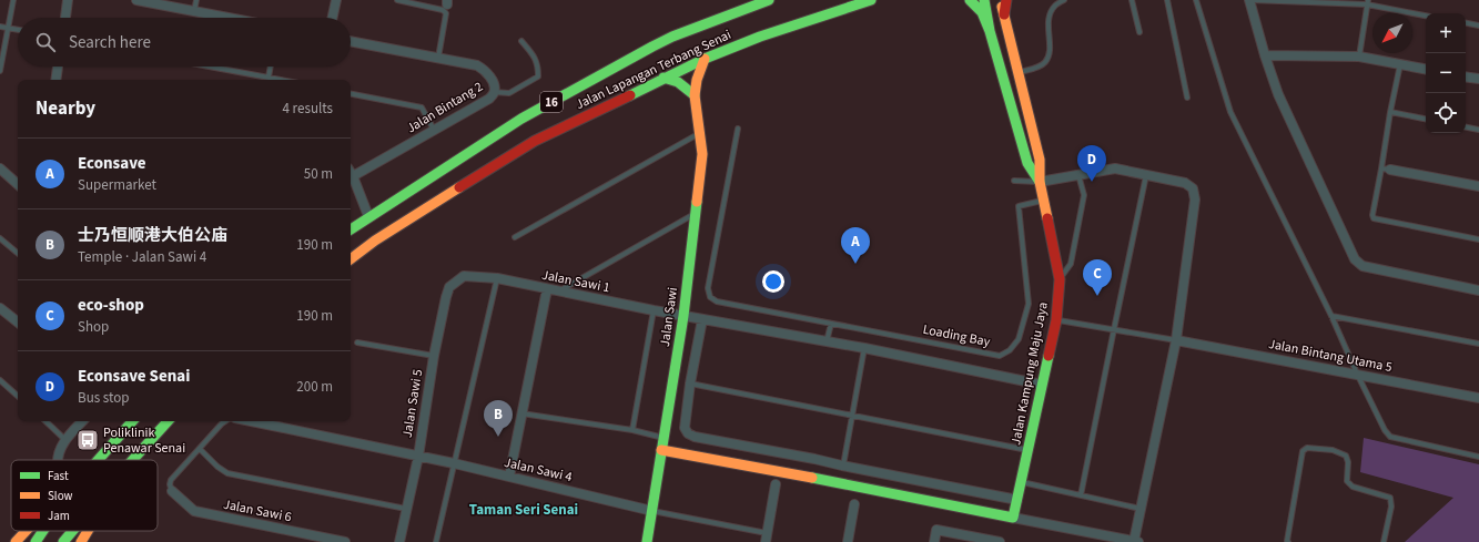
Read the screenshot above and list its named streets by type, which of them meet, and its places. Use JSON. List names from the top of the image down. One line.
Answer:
{"streets":{"main road":["Jalan Lapangan Terbang Senai","16","Jalan Sawi","Jalan Kampung Maju Jaya"],"street":["Jalan Bintang 2","Jalan Sawi 1","Jalan Bintang Utama 5","Jalan Sawi 5","Jalan Sawi 4","Jalan Sawi 6"],"lane":["Loading Bay"]},"crossings":[["Jalan Lapangan Terbang Senai","Jalan Sawi"],["Jalan Sawi 1","Jalan Sawi"],["Jalan Sawi 1","Jalan Kampung Maju Jaya"],["Jalan Sawi 1","Jalan Sawi 5"],["Jalan Sawi","Jalan Sawi 4"],["Loading Bay","Jalan Kampung Maju Jaya"],["Jalan Sawi 5","Jalan Sawi 4"]],"districts":["Taman Seri Senai"],"places":{"bus stop":["Poliklinik Penawar Senai"]},"legend":["Fast","Slow","Jam"],"north":"bottom left","page":{"map_buttons":["+","−"],"search":"Search here","heading":["Nearby","4 results"],"list":[{"mark":"A","name":"Econsave","note":"Supermarket","value":"50 m"},{"mark":"B","name":"士乃恒顺港大伯公庙","note":"Temple · Jalan Sawi 4","value":"190 m"},{"mark":"C","name":"eco-shop","note":"Shop","value":"190 m"},{"mark":"D","name":"Econsave Senai","note":"Bus stop","value":"200 m"}],"pins":["D","A","C","B"]}}
